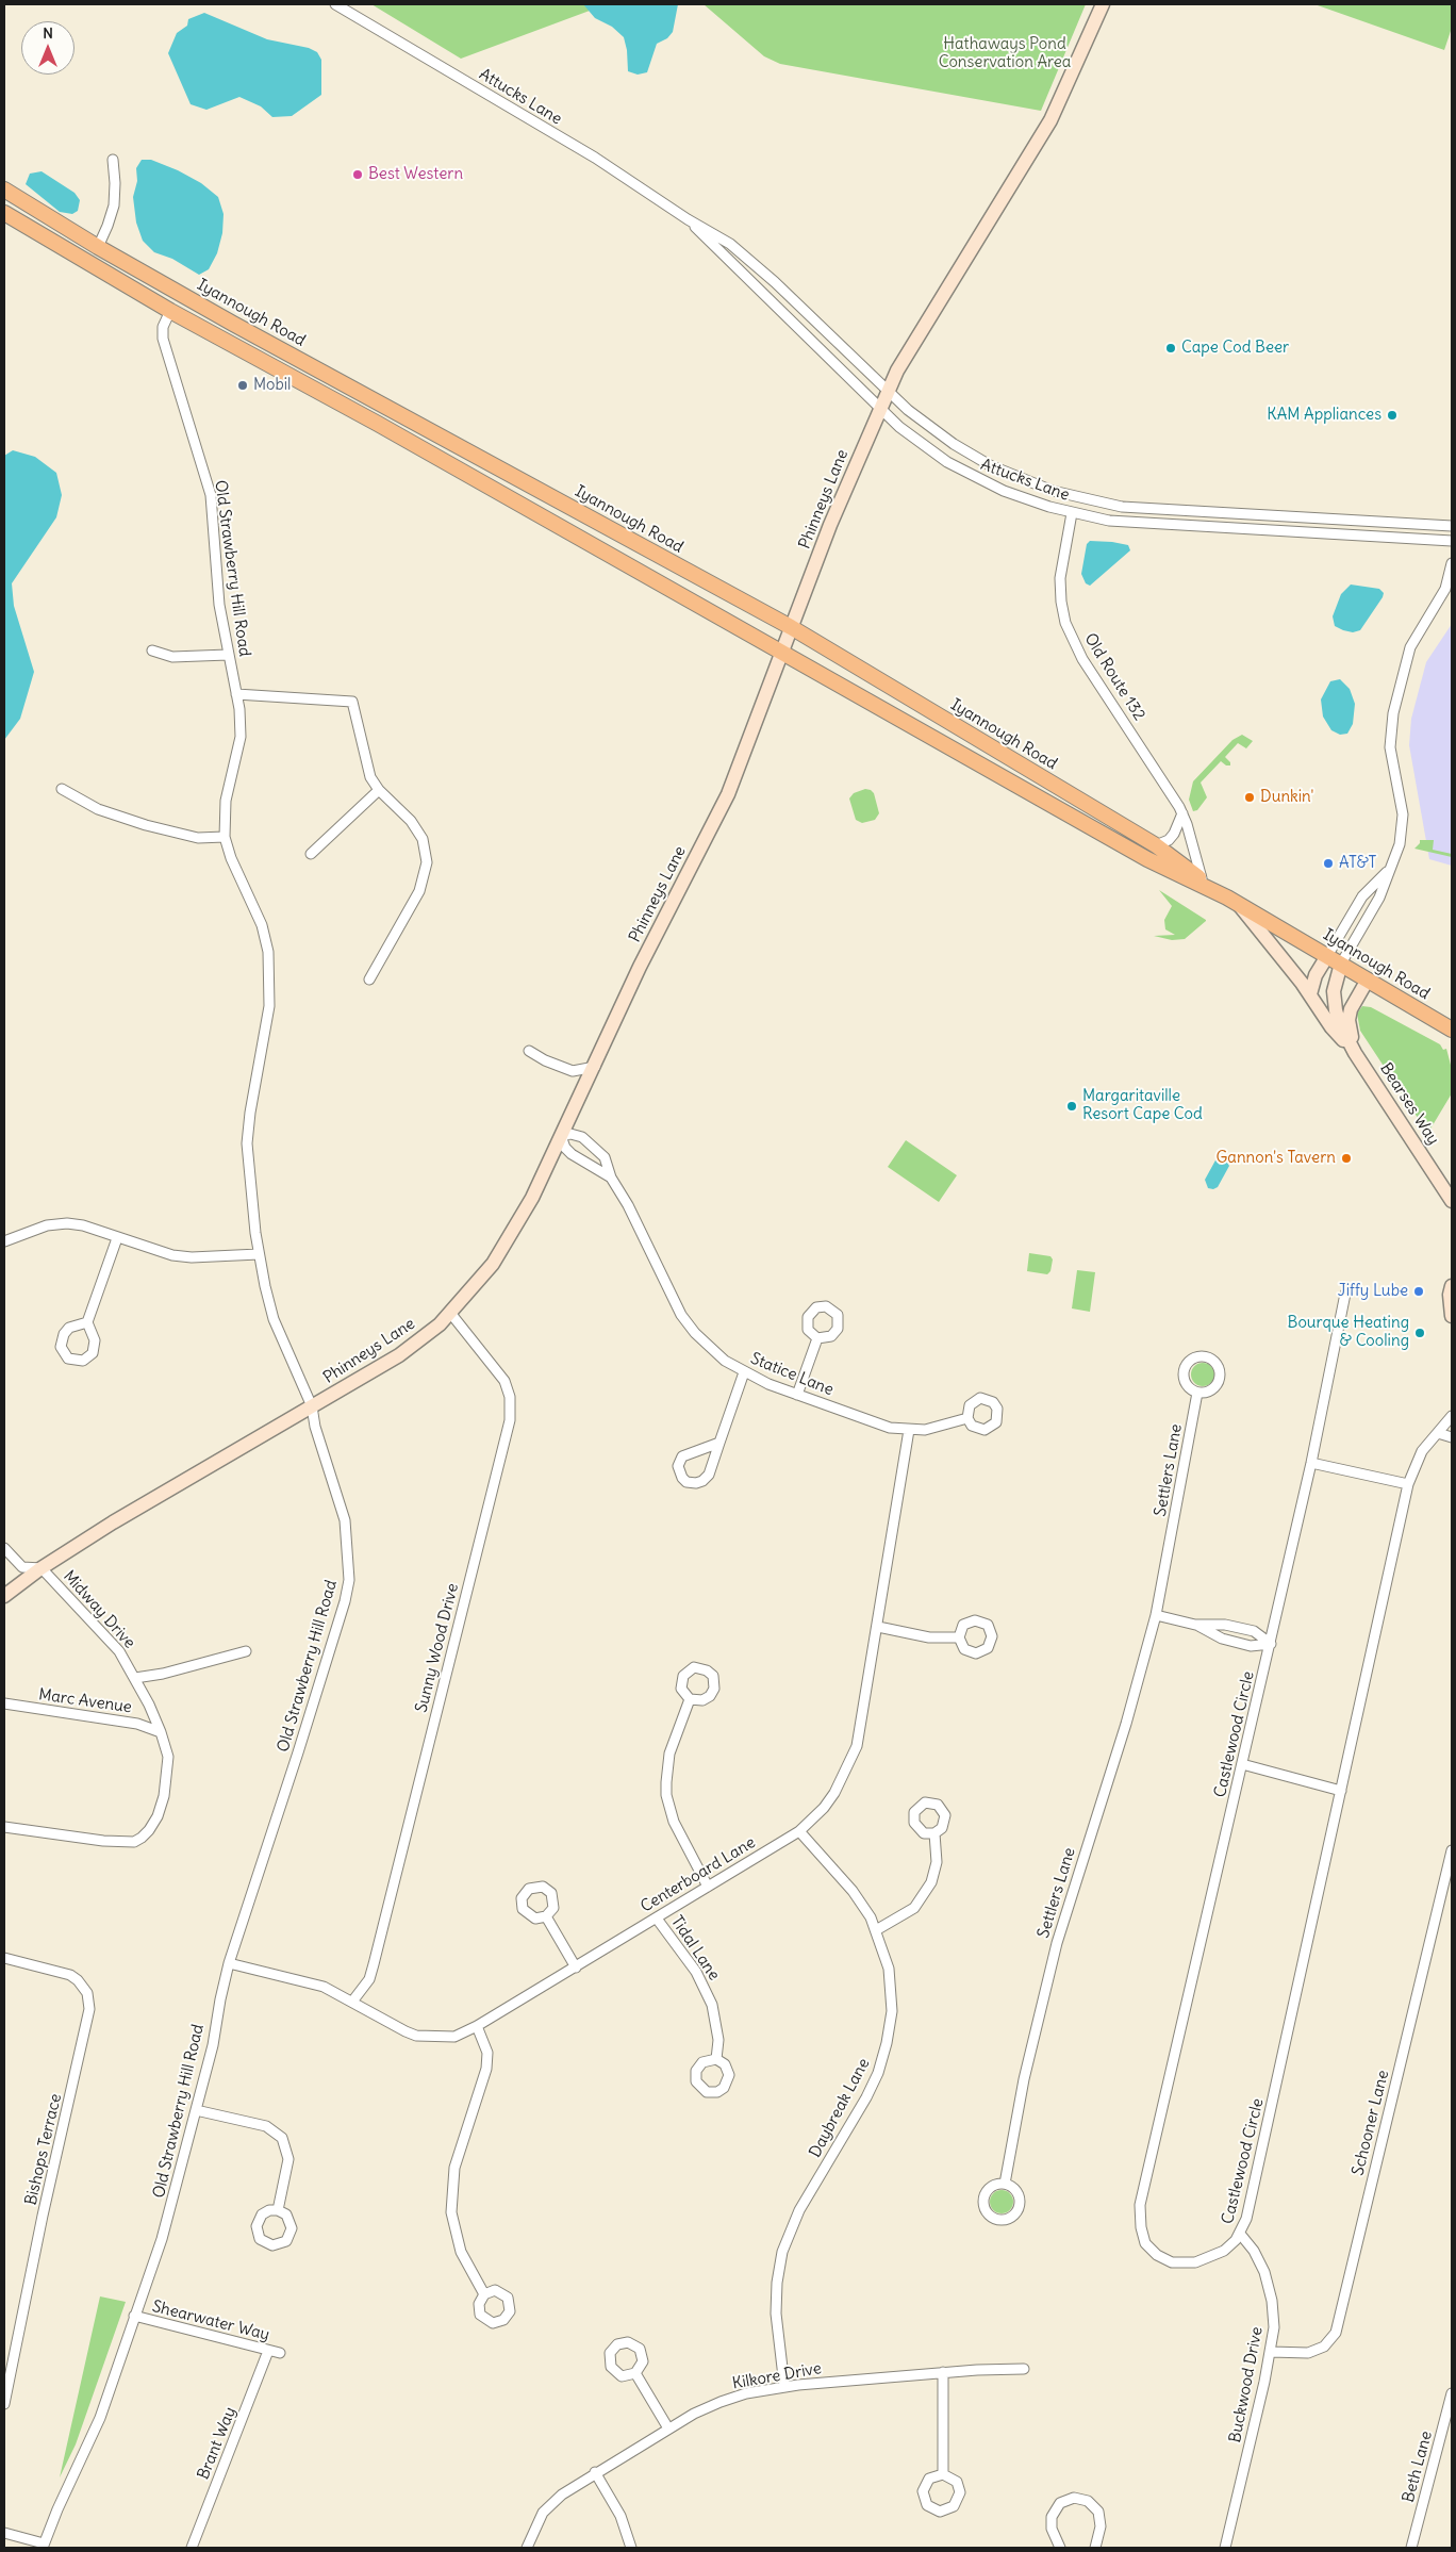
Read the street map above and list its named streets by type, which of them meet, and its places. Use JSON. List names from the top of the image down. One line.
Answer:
{"streets":{"main road":["Iyannough Road","Phinneys Lane","Bearses Way"],"street":["Attucks Lane","Old Strawberry Hill Road","Old Route 132","Statice Lane","Settlers Lane","Midway Drive","Sunny Wood Drive","Marc Avenue","Castlewood Circle","Centerboard Lane","Tidal Lane","Daybreak Lane","Schooner Lane","Bishops Terrace","Shearwater Way","Kilkore Drive","Buckwood Drive","Brant Way","Beth Lane"]},"crossings":[["Attucks Lane","Phinneys Lane"],["Attucks Lane","Old Route 132"],["Iyannough Road","Phinneys Lane"],["Iyannough Road","Old Strawberry Hill Road"],["Iyannough Road","Old Route 132"],["Iyannough Road","Bearses Way"],["Phinneys Lane","Old Strawberry Hill Road"],["Phinneys Lane","Statice Lane"],["Phinneys Lane","Midway Drive"],["Phinneys Lane","Sunny Wood Drive"],["Old Strawberry Hill Road","Centerboard Lane"],["Old Strawberry Hill Road","Shearwater Way"],["Statice Lane","Centerboard Lane"],["Midway Drive","Marc Avenue"],["Sunny Wood Drive","Centerboard Lane"],["Castlewood Circle","Buckwood Drive"],["Centerboard Lane","Tidal Lane"],["Centerboard Lane","Daybreak Lane"],["Daybreak Lane","Kilkore Drive"],["Schooner Lane","Buckwood Drive"],["Shearwater Way","Brant Way"]],"parks":["Hathaways Pond Conservation Area"],"places":["Best Western","Cape Cod Beer","Mobil","KAM Appliances","Dunkin'","AT&T","Margaritaville Resort Cape Cod","Gannon's Tavern","Jiffy Lube","Bourque Heating & Cooling"],"north":"top"}
